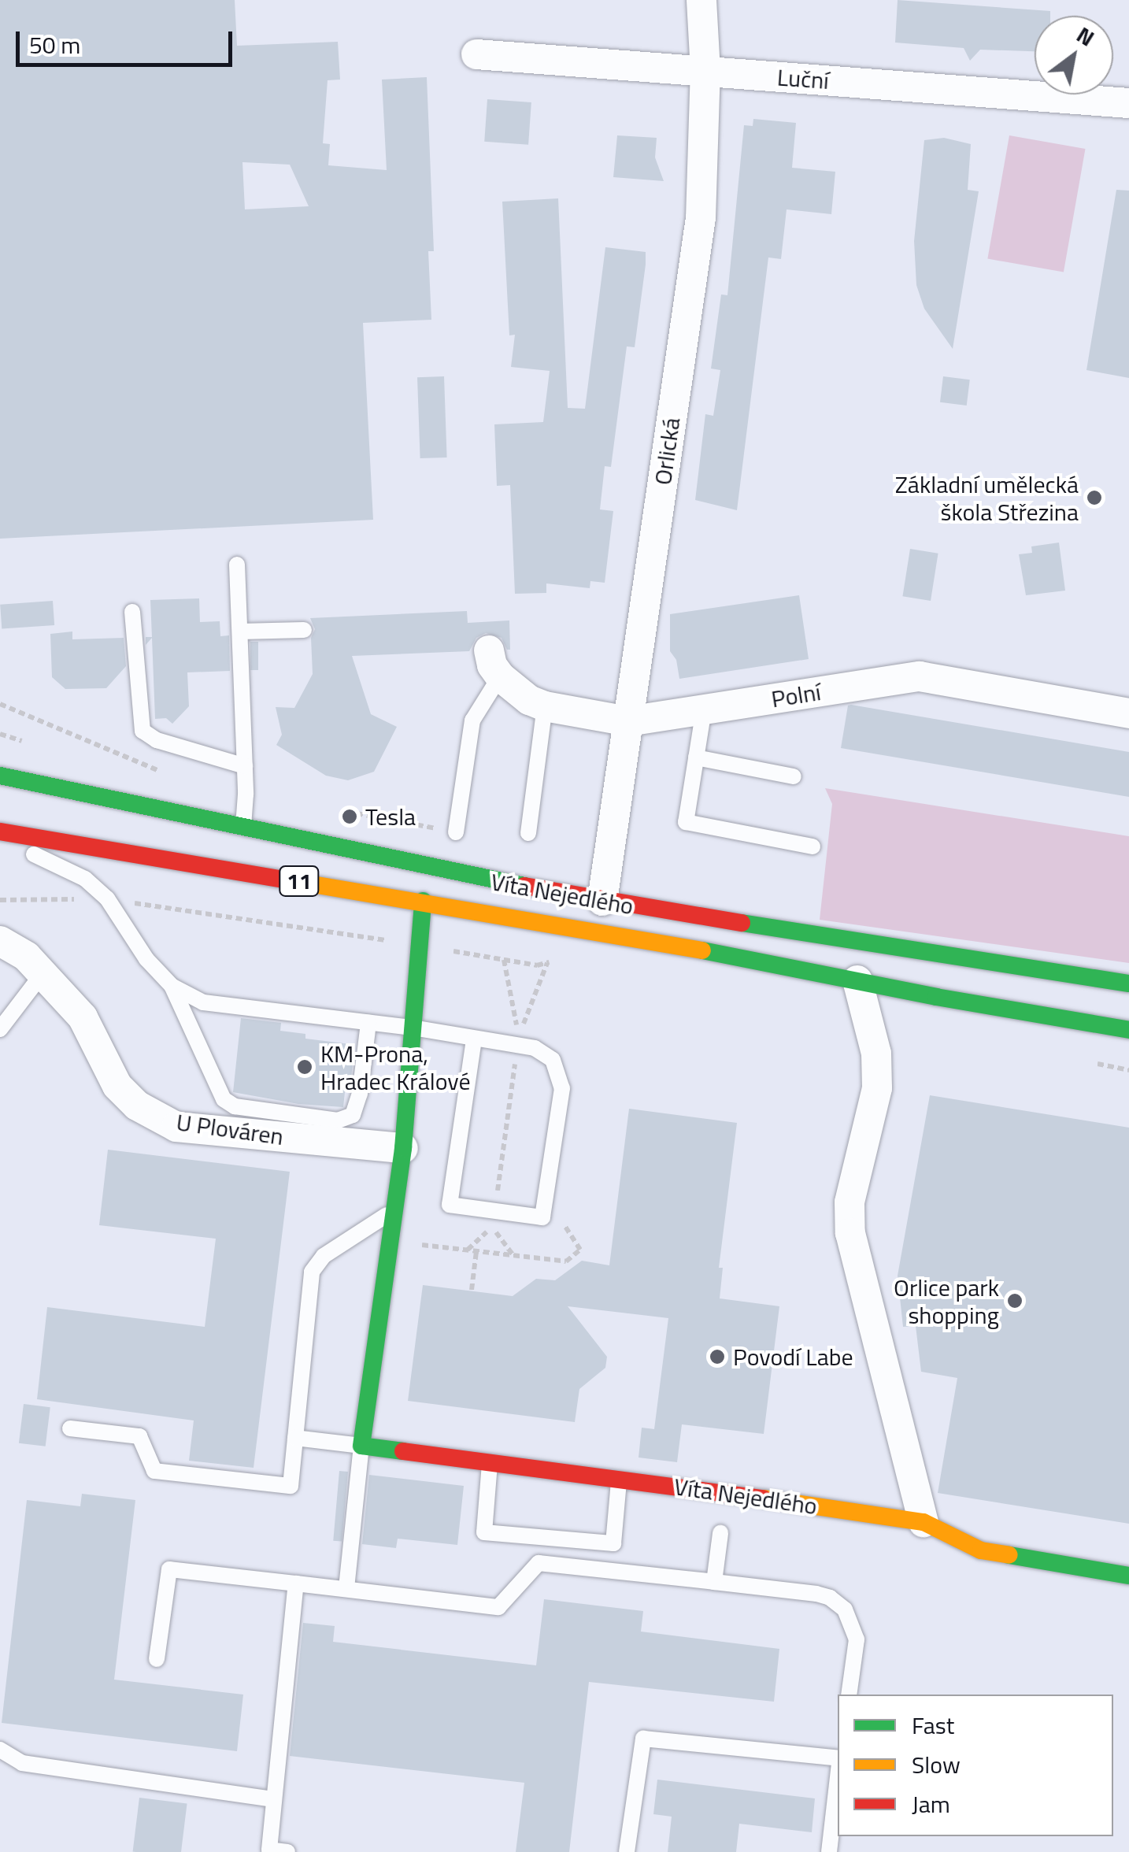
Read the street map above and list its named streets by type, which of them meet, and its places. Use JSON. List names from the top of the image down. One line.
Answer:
{"streets":{"main road":["11","Víta Nejedlého"],"street":["Luční","Orlická","Polní","U Plováren"]},"crossings":[["Luční","Orlická"],["Orlická","Polní"],["Orlická","Víta Nejedlého"]],"places":["Základní umělecká škola Střezina","Tesla","KM-Prona, Hradec Králové","Orlice park shopping","Povodí Labe"],"legend":["Fast","Slow","Jam"],"scale_bar":"50 m","north":"top right"}
